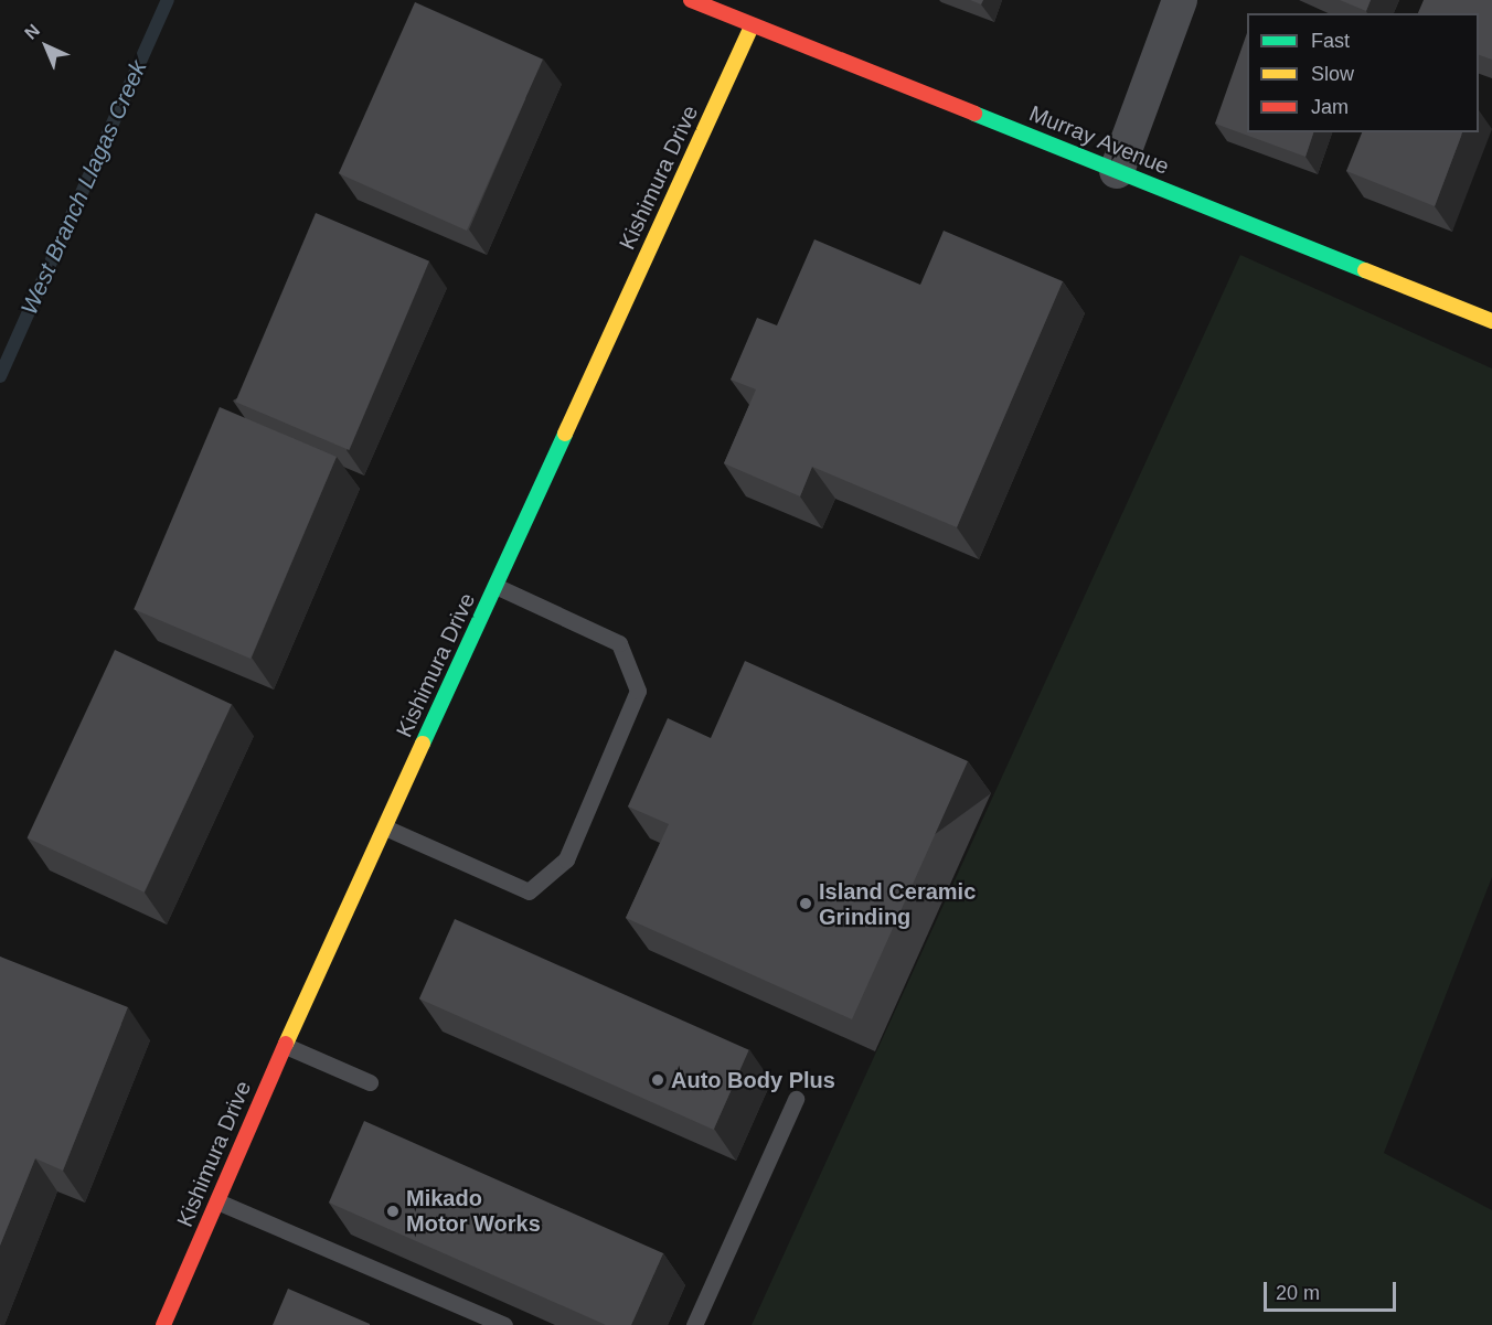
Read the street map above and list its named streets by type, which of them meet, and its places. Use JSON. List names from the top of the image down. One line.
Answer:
{"streets":{"street":["Murray Avenue","Kishimura Drive"]},"crossings":[["Murray Avenue","Kishimura Drive"]],"water":["West Branch Llagas Creek"],"places":["Island Ceramic Grinding","Auto Body Plus","Mikado Motor Works"],"legend":["Fast","Slow","Jam"],"scale_bar":"20 m","north":"top left"}
